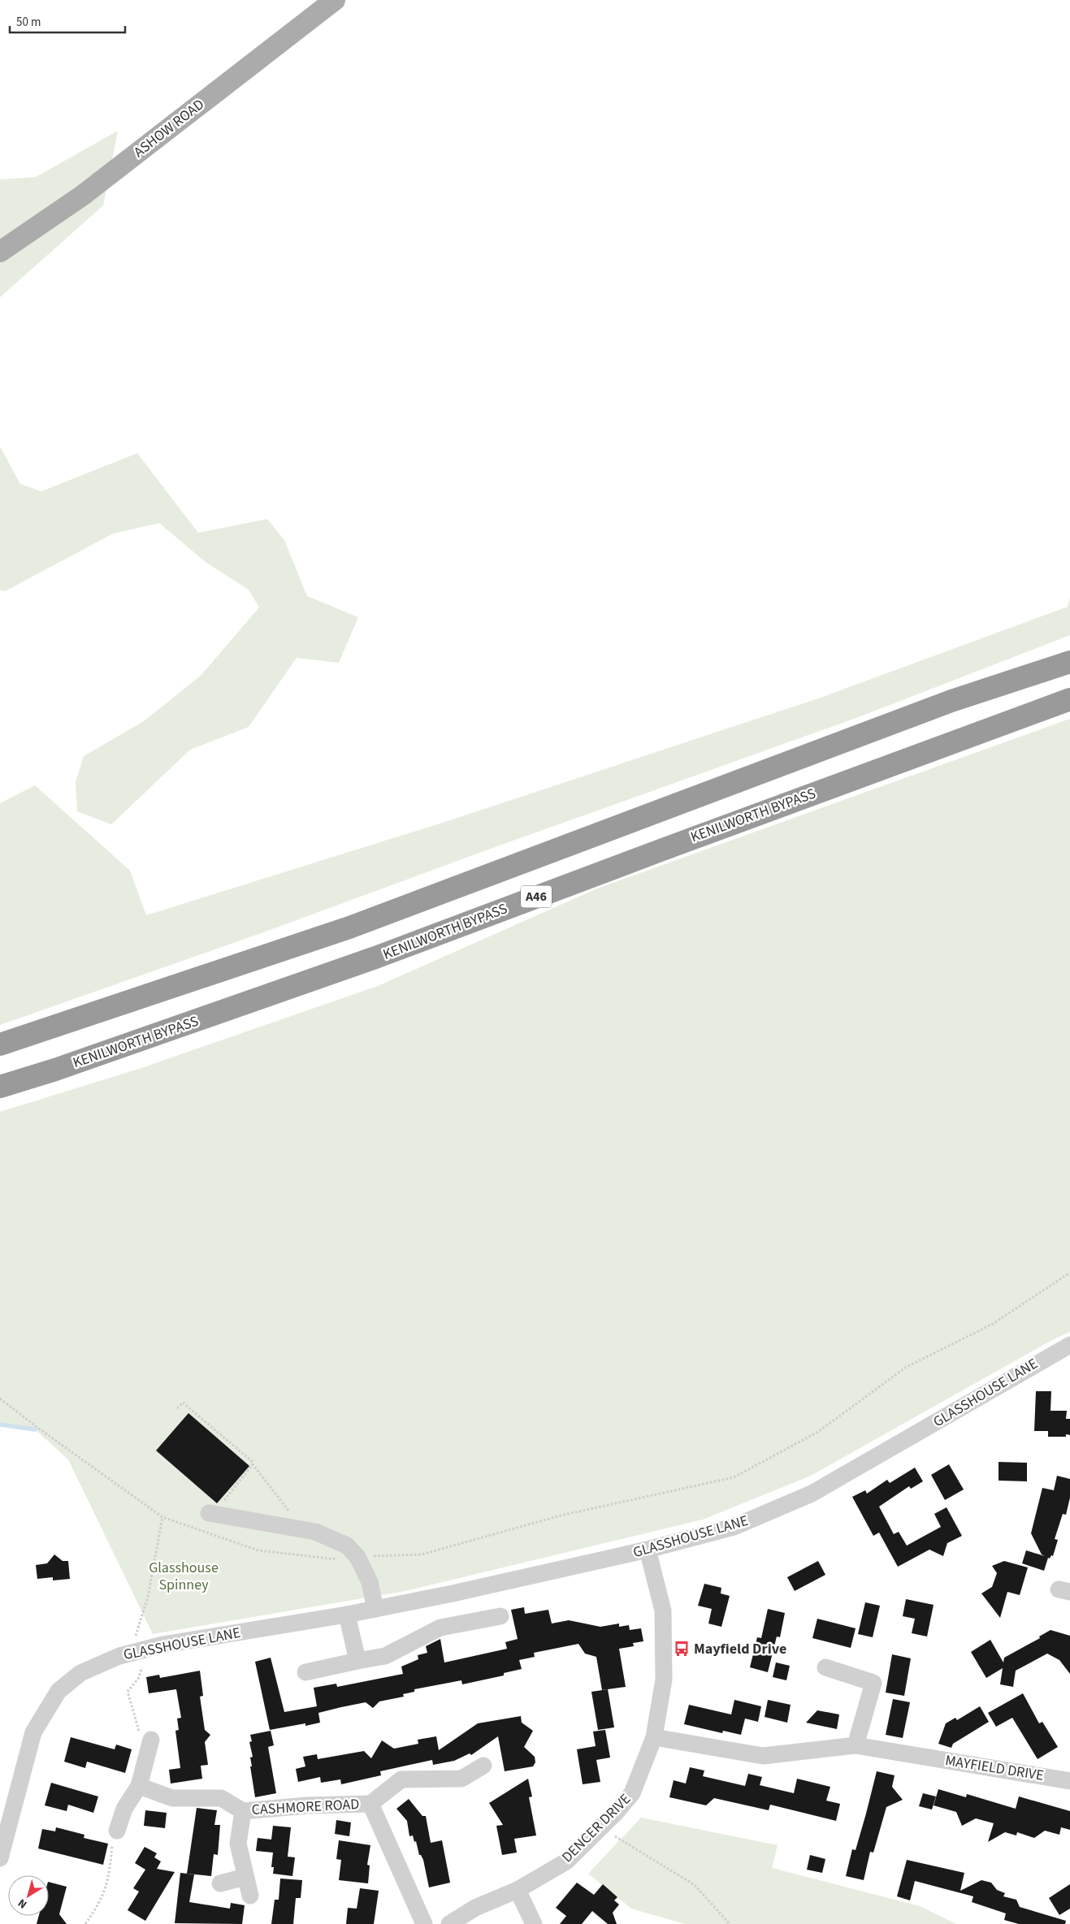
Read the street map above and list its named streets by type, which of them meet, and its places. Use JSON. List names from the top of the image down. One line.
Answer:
{"streets":{"highway":["KENILWORTH BYPASS","A46"],"main road":["ASHOW ROAD"],"street":["GLASSHOUSE LANE","MAYFIELD DRIVE","CASHMORE ROAD","DENCER DRIVE"]},"crossings":[["GLASSHOUSE LANE","DENCER DRIVE"],["MAYFIELD DRIVE","DENCER DRIVE"]],"parks":["Glasshouse Spinney"],"places":{"bus stop":["Mayfield Drive"]},"scale_bar":"50 m","north":"bottom left"}
